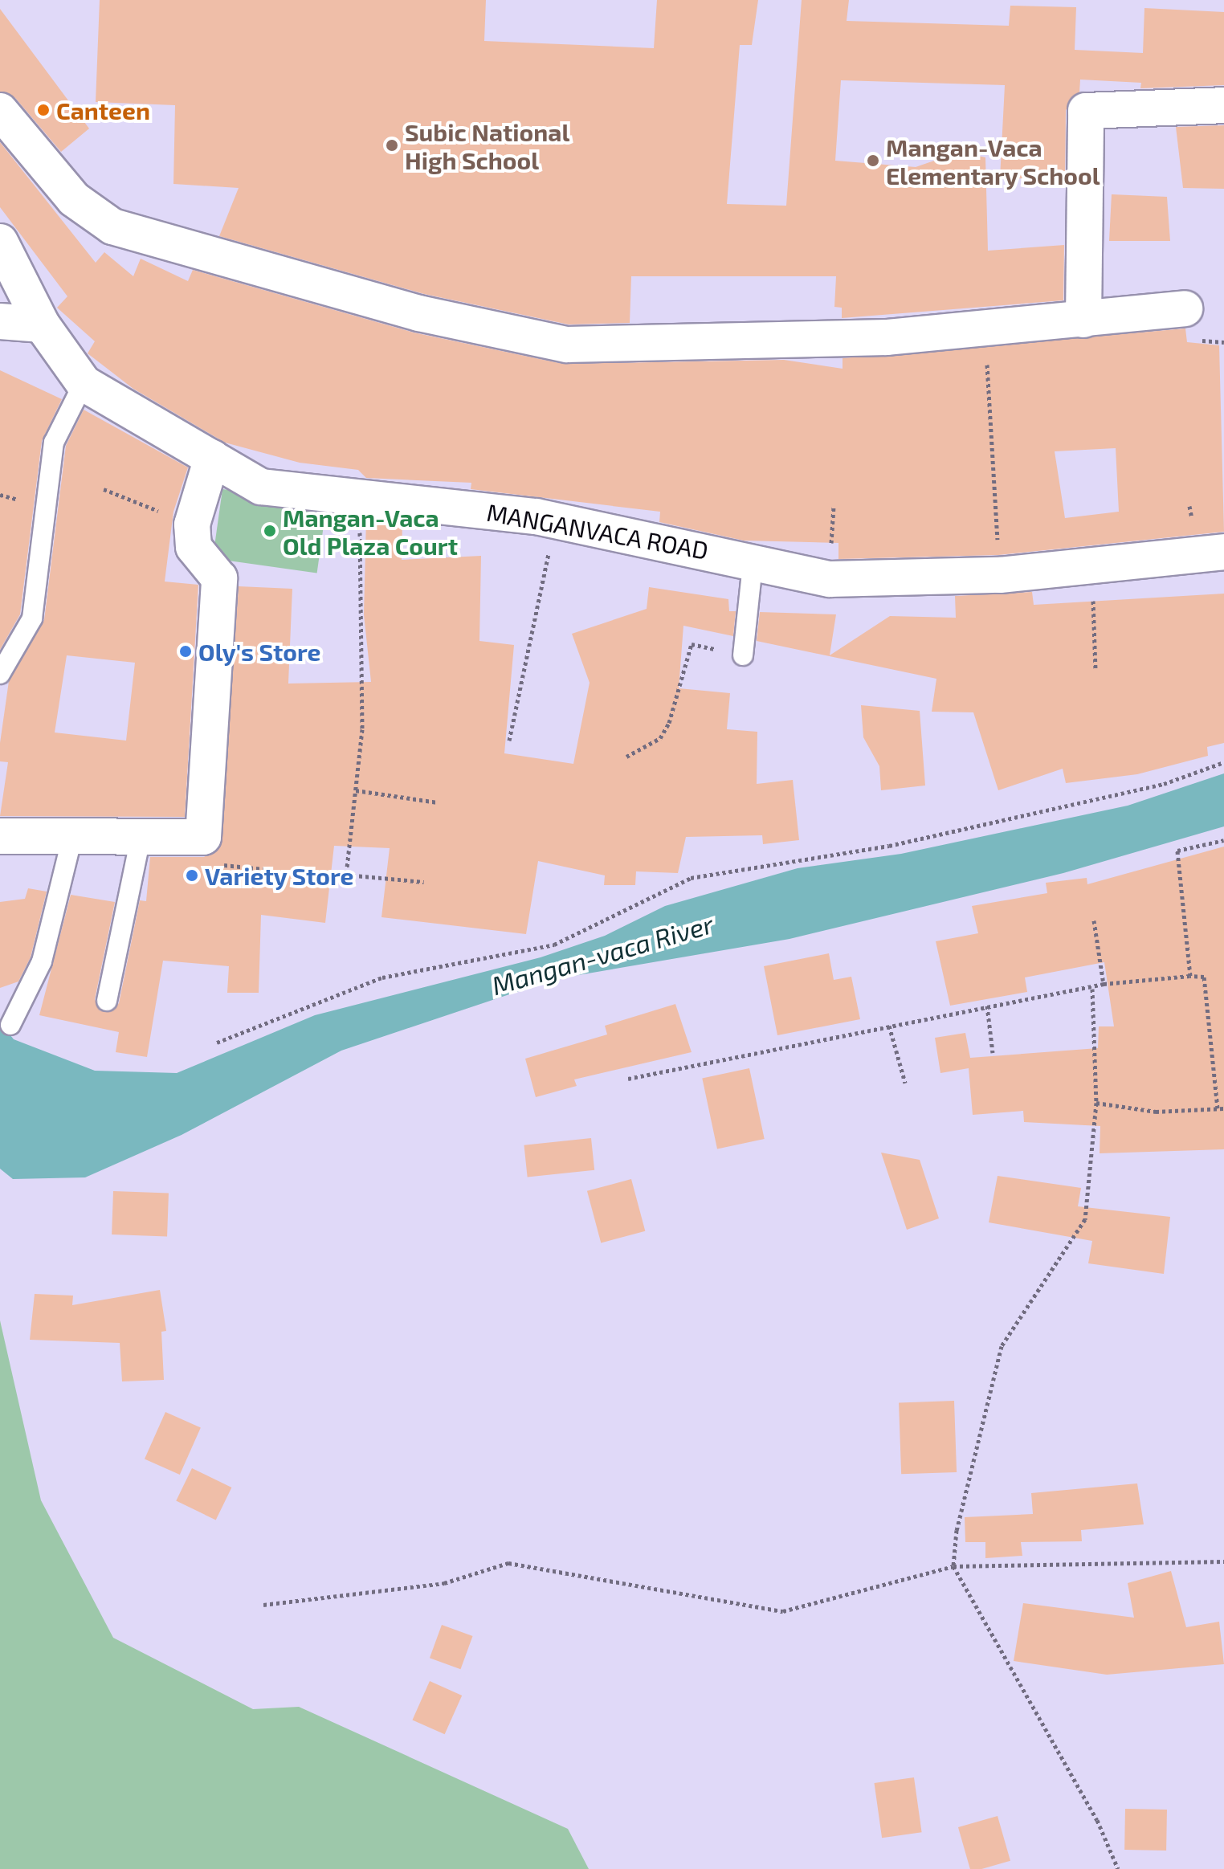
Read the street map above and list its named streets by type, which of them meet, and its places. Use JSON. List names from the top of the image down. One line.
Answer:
{"streets":{"street":["MANGANVACA ROAD"]},"water":["Mangan-vaca River"],"places":["Canteen","Subic National High School","Mangan-Vaca Elementary School","Mangan-Vaca Old Plaza Court","Oly's Store","Variety Store"]}
